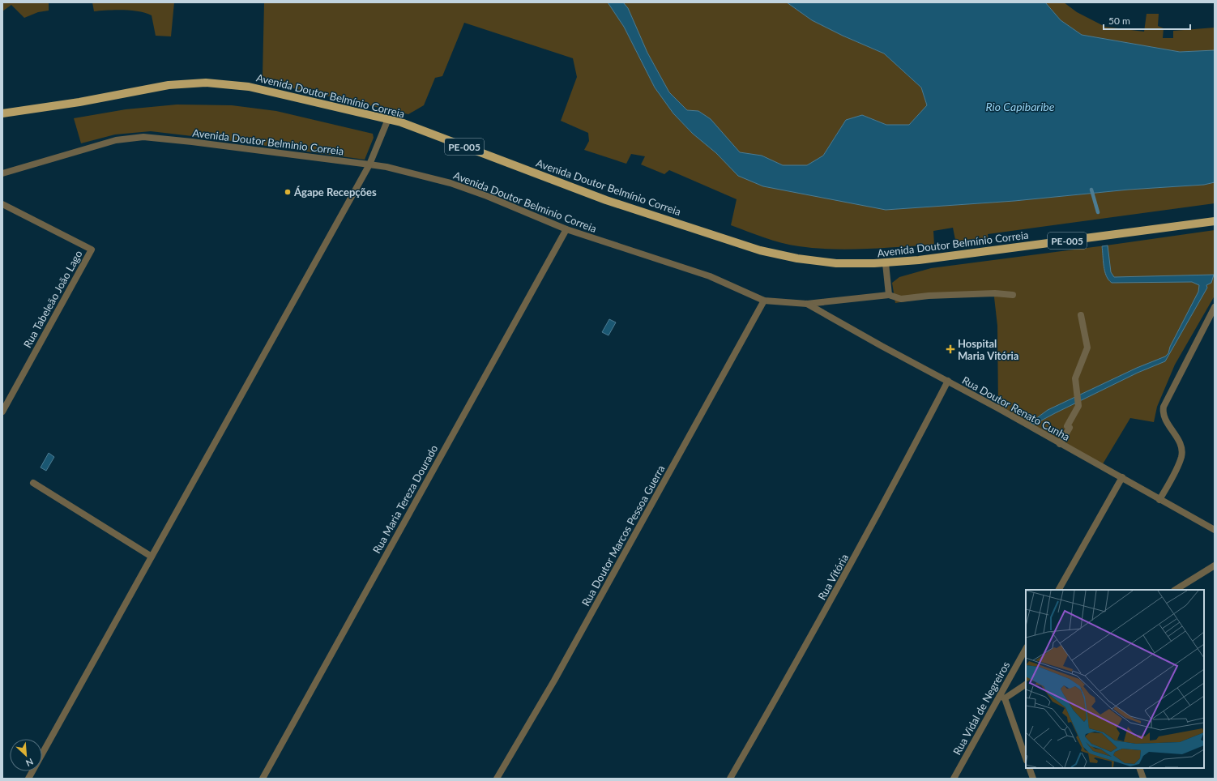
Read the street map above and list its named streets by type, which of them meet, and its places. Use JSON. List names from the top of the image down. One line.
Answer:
{"streets":{"main road":["Avenida Doutor Belmínio Correia","PE-005"],"street":["Avenida Doutor Belminio Correia","Rua Tabeleão João Lago","Rua Doutor Renato Cunha","Rua Maria Tereza Dourado","Rua Doutor Marcos Pessoa Guerra","Rua Vitória","Rua Vidal de Negreiros"]},"crossings":[["Avenida Doutor Belminio Correia","Rua Doutor Renato Cunha"],["Avenida Doutor Belminio Correia","Rua Maria Tereza Dourado"],["Avenida Doutor Belminio Correia","Rua Doutor Marcos Pessoa Guerra"],["Rua Doutor Renato Cunha","Rua Vitória"]],"water":["Rio Capibaribe"],"places":{"other":["Ágape Recepções"],"health":["Hospital Maria Vitória"]},"scale_bar":"50 m","north":"bottom right"}
